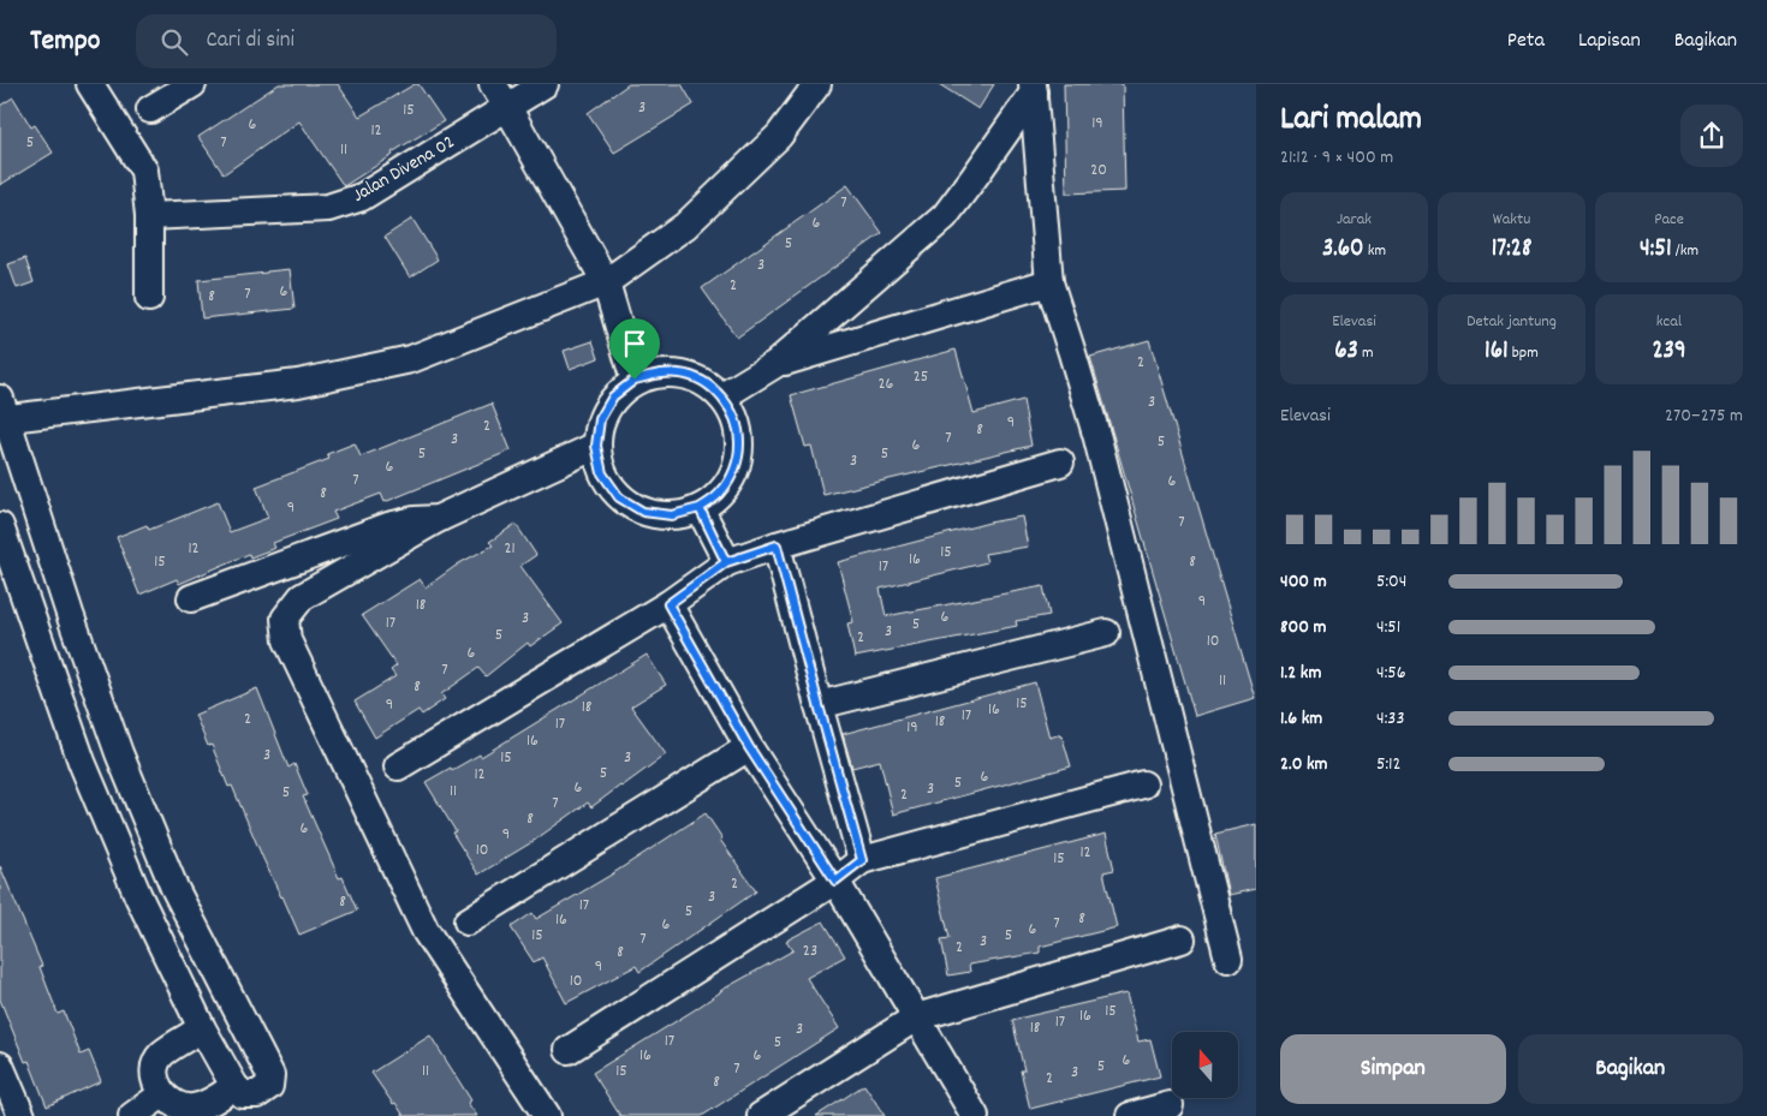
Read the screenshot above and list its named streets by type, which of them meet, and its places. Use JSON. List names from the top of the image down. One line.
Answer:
{"streets":{"street":["Jalan Divena 02"]},"house_numbers":["3","15","19","6","12","5","7","11","20","7","6","5","3","2","6","7","8","2","25","26","3","9","2","8","7","3","5","6","5","5","3","6","7","6","8","9","7","12","21","15","16","15","8","17","9","18","6","3","17","5","3","5","2","10","6","7","11","8","15","9","18","16","17","2","18","17","19","16","3","15","3","5","12","6","5","6","3","11","5","2","7","8","6","9","10","12","15","2","3","8","17","5","8","16","7","6","6","15","5","7","3","2","23","8","9","10","15","16","17","18","3","17","5","16","6","6","5","7","11","15","3","2","8"],"north":"top","page":{"header":"Tempo","search":"Cari di sini","nav":["Peta","Lapisan","Bagikan"],"heading":["Lari malam","21:12 · 9 × 400 m"],"stats":[["Jarak","3.60 km"],["Waktu","17:28"],["Pace","4:51 /km"],["Elevasi","63 m"],["Detak jantung","161 bpm"],["kcal","239"]],"chart":["Elevasi","270–275 m"],"list":[{"name":"400 m","note":"5:04"},{"name":"800 m","note":"4:51"},{"name":"1.2 km","note":"4:56"},{"name":"1.6 km","note":"4:33"},{"name":"2.0 km","note":"5:12"}],"buttons":["Simpan","Bagikan"]}}
